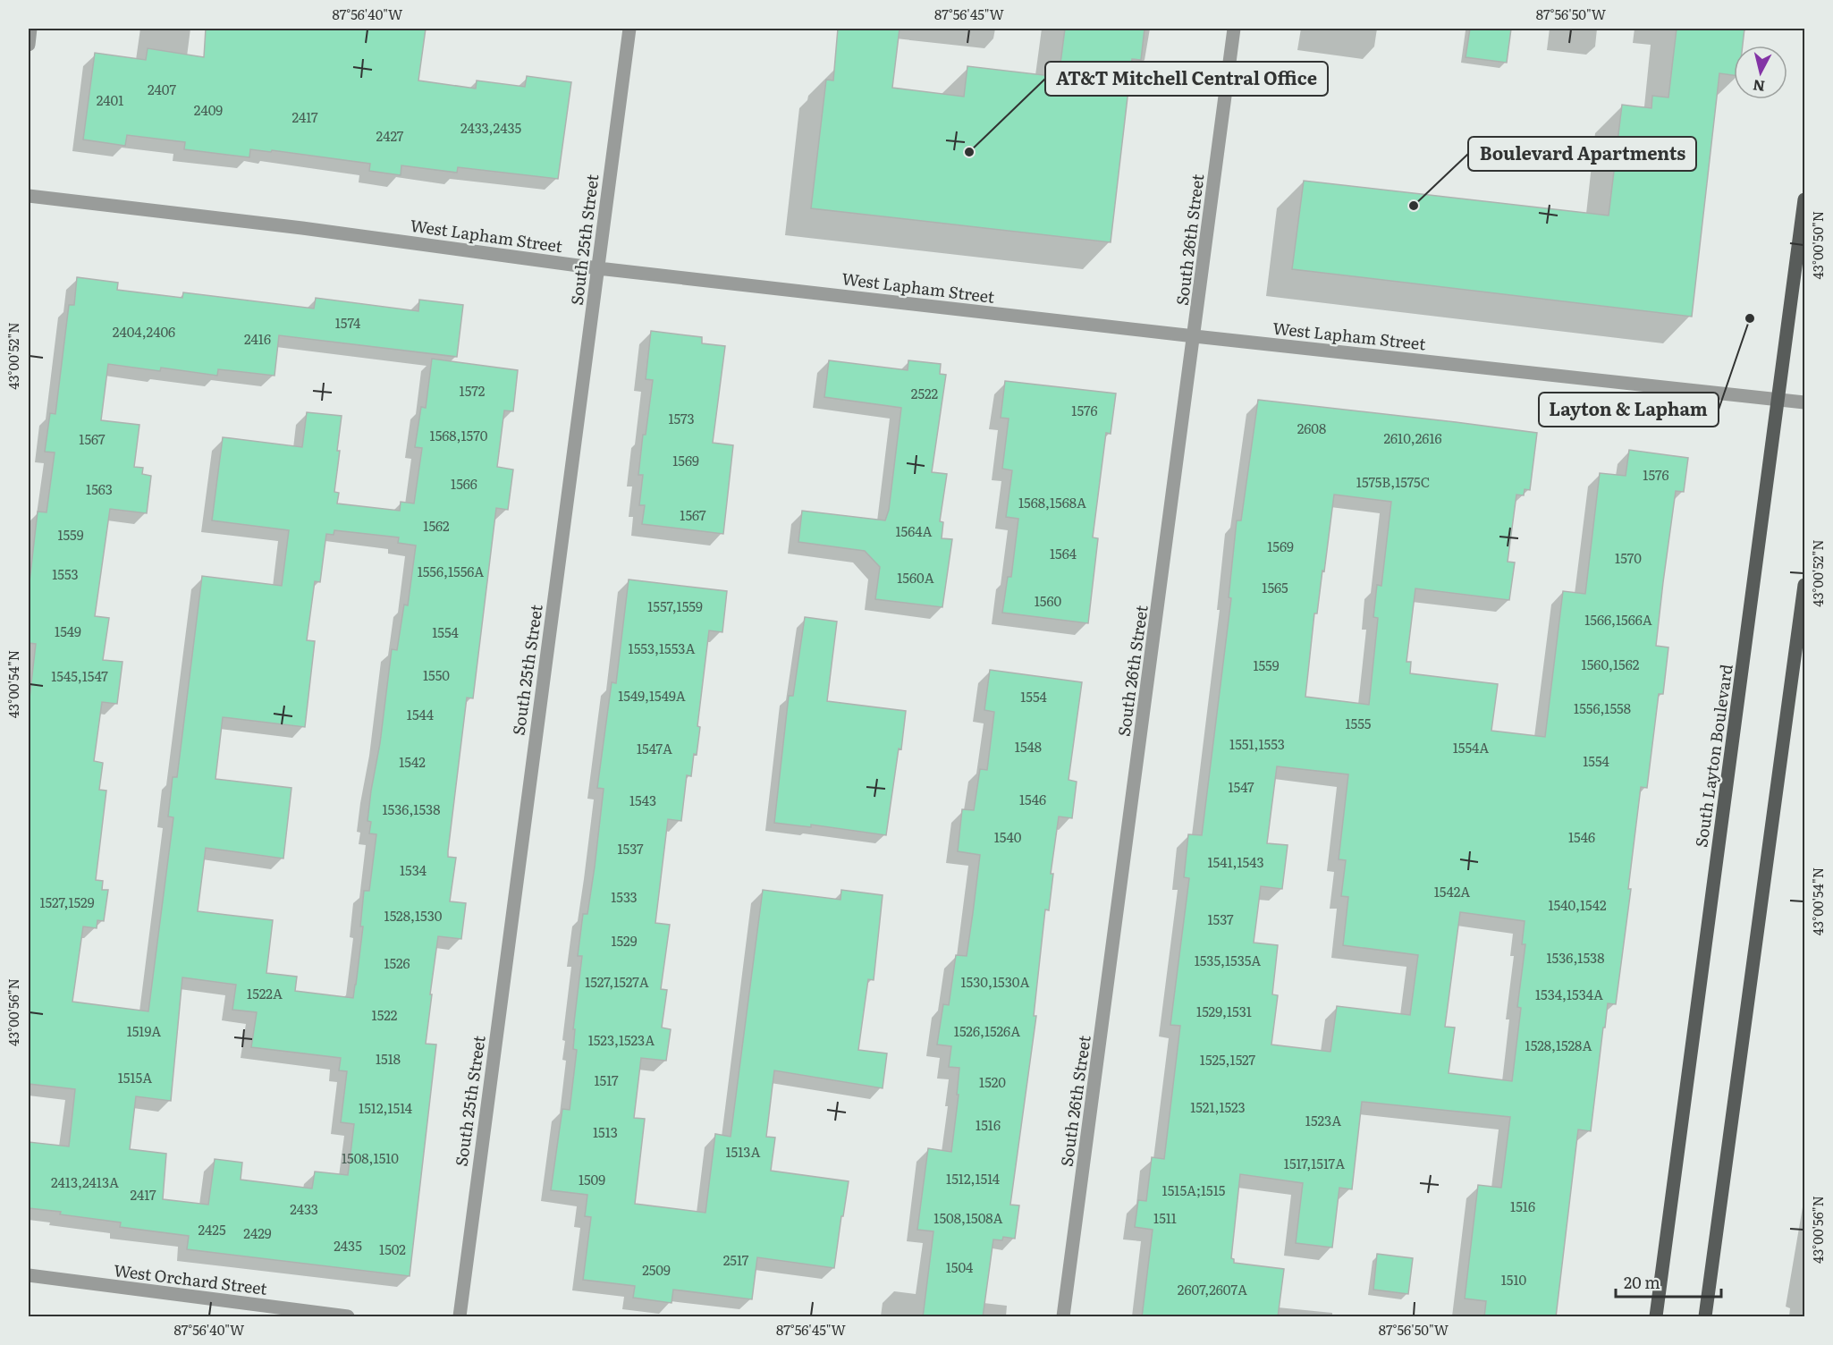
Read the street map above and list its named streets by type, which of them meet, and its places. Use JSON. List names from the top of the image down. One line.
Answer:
{"streets":{"main road":["South Layton Boulevard"],"street":["West Lapham Street","South 25th Street","South 26th Street","West Orchard Street"]},"crossings":[["West Lapham Street","South 25th Street"],["West Lapham Street","South 26th Street"],["West Lapham Street","South Layton Boulevard"]],"places":["AT&T Mitchell Central Office","Boulevard Apartments","Layton & Lapham"],"house_numbers":["2407","2401","2409","2417","2433,2435","2427","1574","2404,2406","2416","1572","2522","1576","1573","2608","1568,1570","2610,2616","1567","1569","1576","1575B,1575C","1566","1563","1568,1568A","1567","1562","1564A","1559","1569","1564","1570","1556,1556A","1553","1560A","1565","1560","1557,1559","1566,1566A","1549","1554","1553,1553A","1560,1562","1559","1550","1545,1547","1549,1549A","1554","1556,1558","1544","1555","1551,1553","1548","1554A","1547A","1554","1542","1547","1546","1543","1536,1538","1540","1546","1537","1541,1543","1534","1542A","1533","1527,1529","1540,1542","1528,1530","1537","1529","1536,1538","1535,1535A","1526","1527,1527A","1530,1530A","1522A","1534,1534A","1529,1531","1522","1519A","1526,1526A","1523,1523A","1528,1528A","1518","1525,1527","1515A","1517","1520","1521,1523","1512,1514","1523A","1516","1513","1513A","1508,1510","1517,1517A","1512,1514","1509","2413,2413A","1515A;1515","2417","1516","2433","1508,1508A","1511","2425","2429","2435","1502","2517","1504","2509","1510","2607,2607A"],"scale_bar":"20 m","north":"bottom","coordinates":["87°56'40\"W","87°56'45\"W","87°56'50\"W","43°00'50\"N","43°00'52\"N","43°00'54\"N","43°00'56\"N"]}
